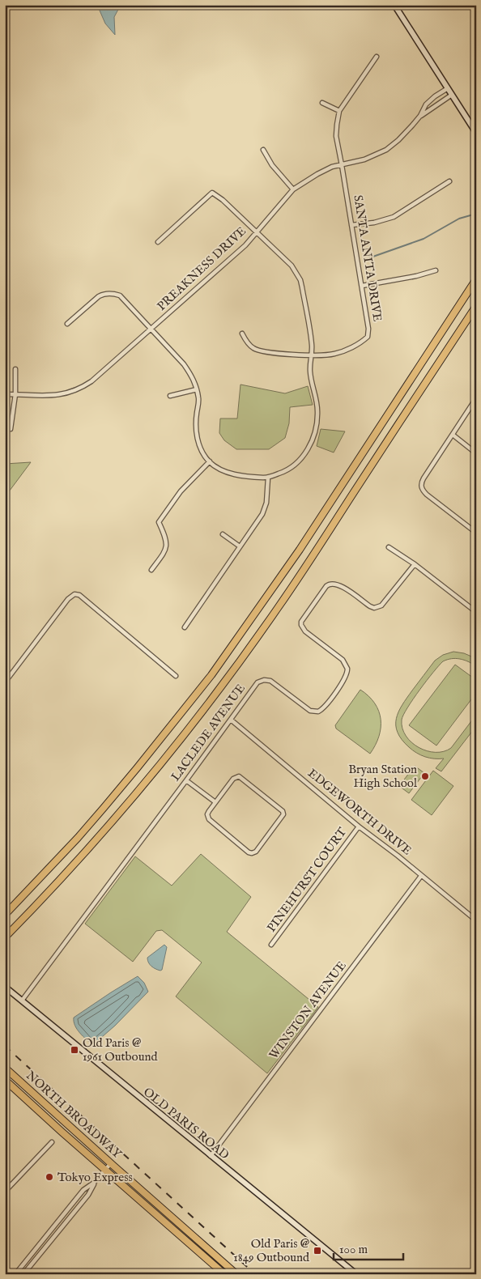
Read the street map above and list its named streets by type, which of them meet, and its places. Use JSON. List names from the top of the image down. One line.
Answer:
{"streets":{"highway":["NORTH BROADWAY"],"street":["SANTA ANITA DRIVE","PREAKNESS DRIVE","LACLEDE AVENUE","EDGEWORTH DRIVE","PINEHURST COURT","WINSTON AVENUE","OLD PARIS ROAD"]},"crossings":[["SANTA ANITA DRIVE","PREAKNESS DRIVE"],["LACLEDE AVENUE","EDGEWORTH DRIVE"],["LACLEDE AVENUE","OLD PARIS ROAD"],["EDGEWORTH DRIVE","PINEHURST COURT"],["EDGEWORTH DRIVE","WINSTON AVENUE"],["WINSTON AVENUE","OLD PARIS ROAD"]],"places":{"other":["Bryan Station High School","Tokyo Express"],"transit":["Old Paris @ 1961 Outbound","Old Paris @ 1849 Outbound"]},"scale_bar":"100 m"}
